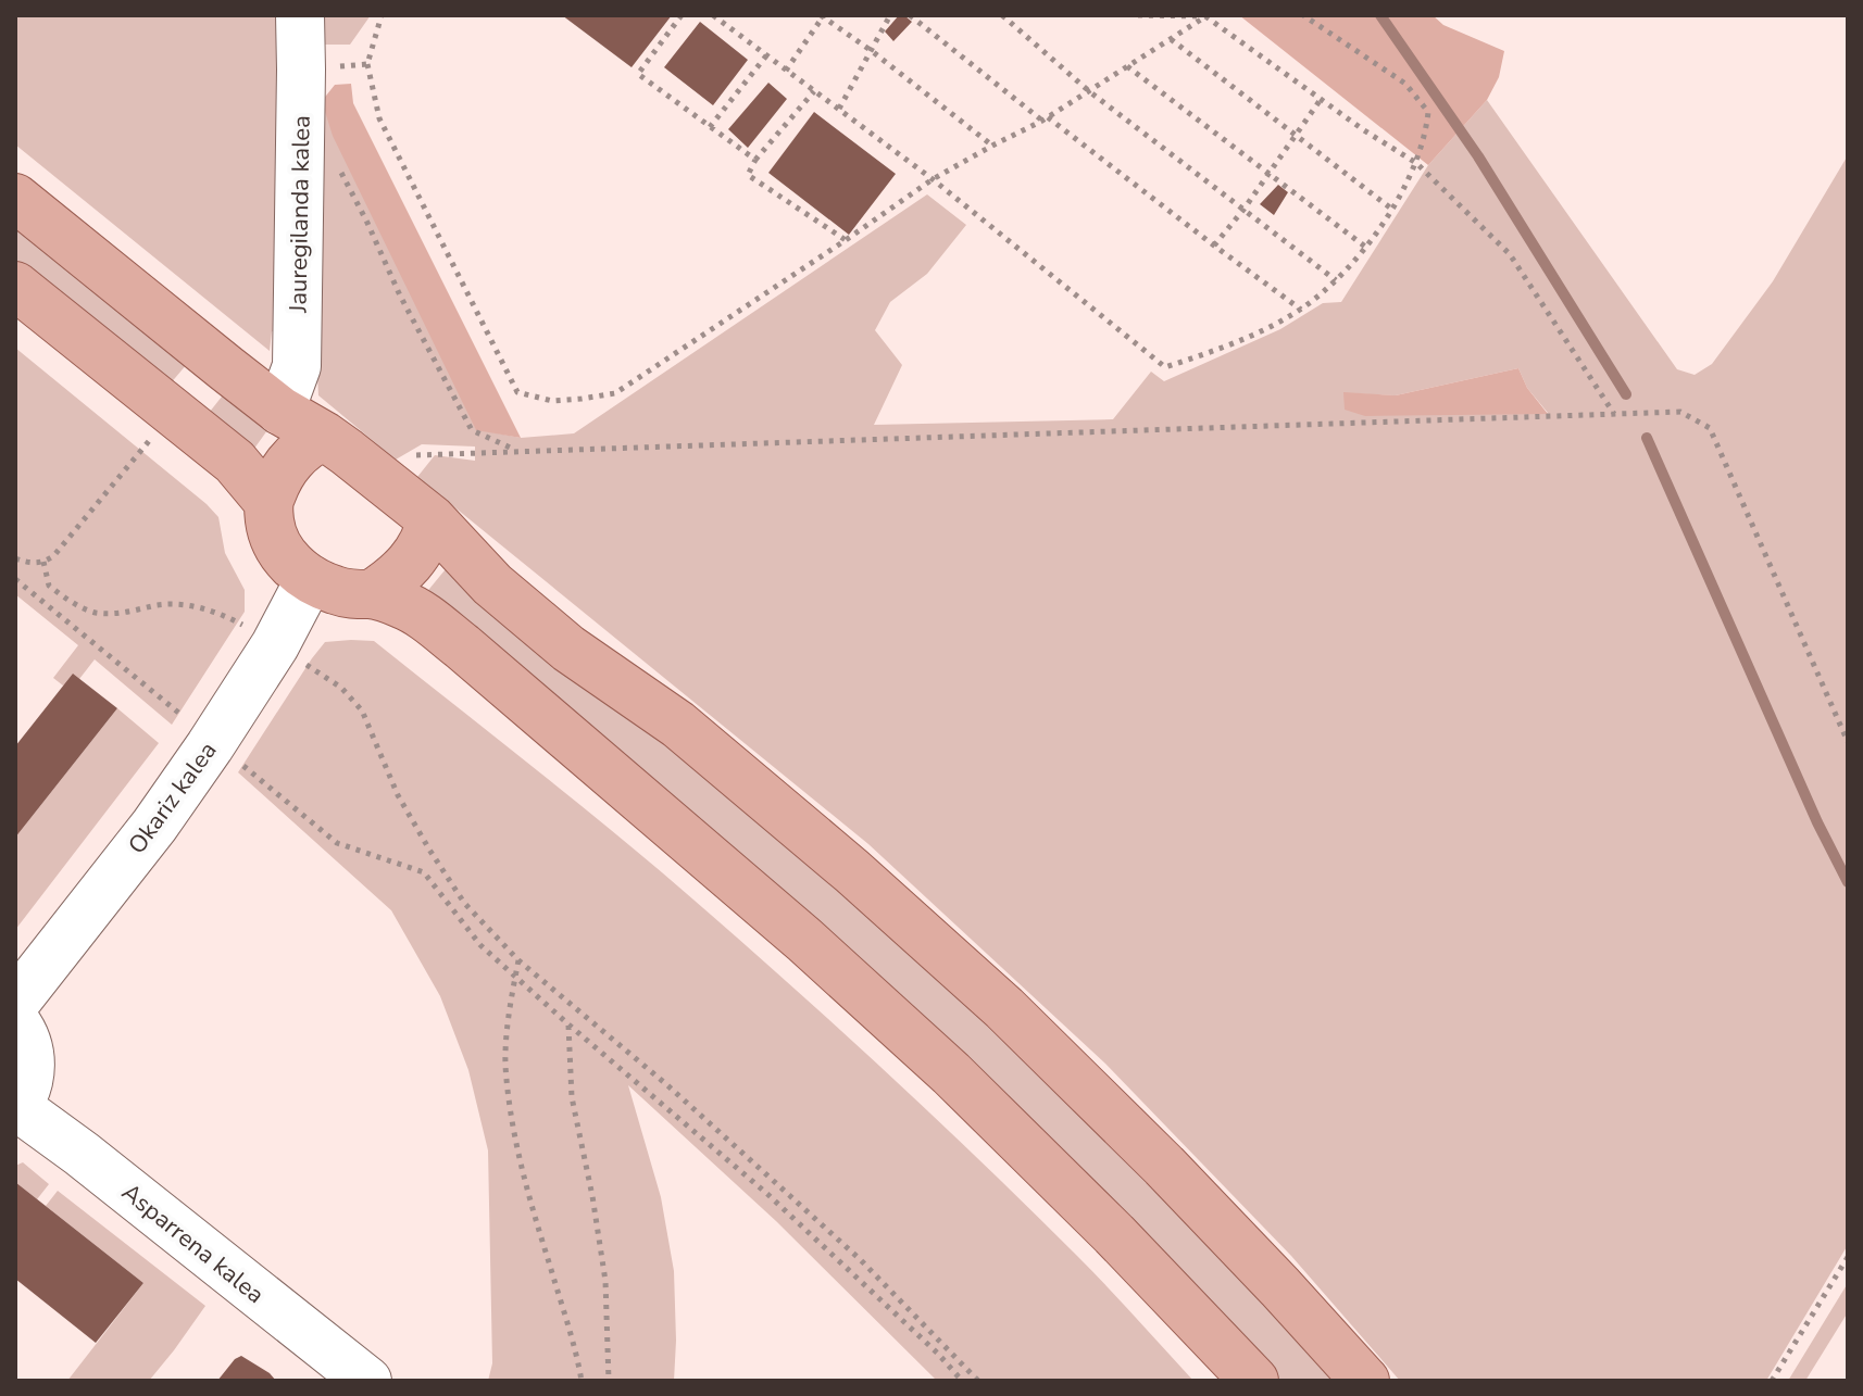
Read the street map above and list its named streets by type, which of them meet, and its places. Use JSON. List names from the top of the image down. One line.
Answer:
{"streets":{"street":["Jauregilanda kalea","Okariz kalea","Asparrena kalea"]}}
